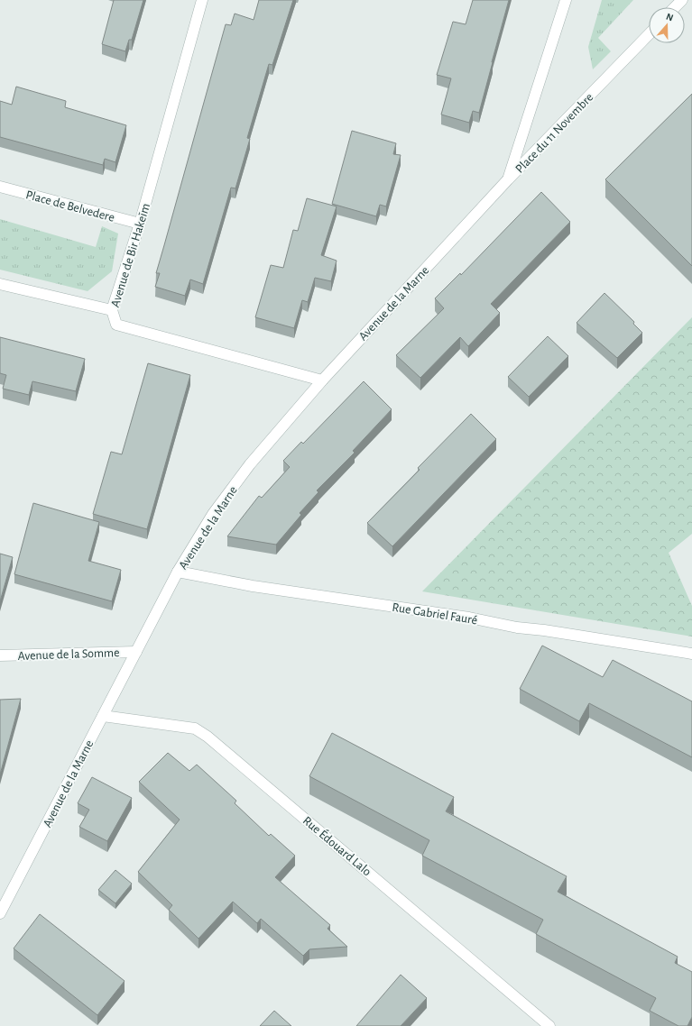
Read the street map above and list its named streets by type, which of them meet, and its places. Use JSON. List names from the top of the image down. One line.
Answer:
{"streets":{"street":["Place du 11 Novembre","Place de Belvedere","Avenue de Bir Hakeïm","Avenue de la Marne","Rue Gabriel Fauré","Avenue de la Somme","Rue Édouard Lalo"]},"crossings":[["Place du 11 Novembre","Avenue de la Marne"],["Place de Belvedere","Avenue de Bir Hakeïm"],["Avenue de Bir Hakeïm","Avenue de la Marne"],["Avenue de la Marne","Rue Gabriel Fauré"],["Avenue de la Marne","Avenue de la Somme"],["Avenue de la Marne","Rue Édouard Lalo"]],"north":"top"}
